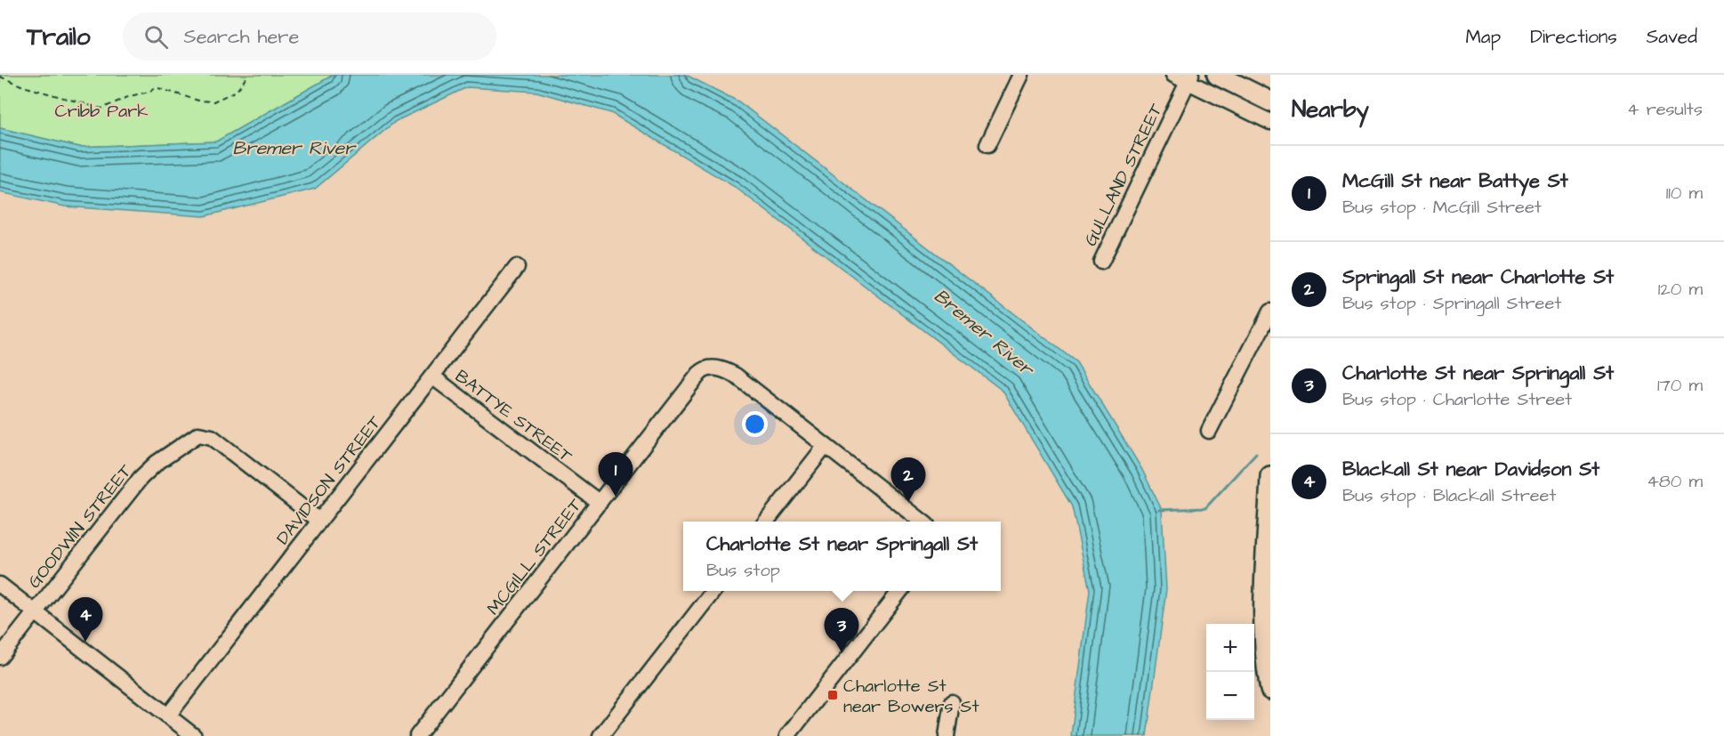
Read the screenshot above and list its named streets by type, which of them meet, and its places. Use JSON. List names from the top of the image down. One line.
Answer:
{"streets":{"street":["GULLAND STREET","BATTYE STREET","DAVIDSON STREET","GOODWIN STREET","MCGILL STREET"]},"crossings":[["BATTYE STREET","DAVIDSON STREET"],["BATTYE STREET","MCGILL STREET"],["DAVIDSON STREET","GOODWIN STREET"]],"water":["Bremer River"],"parks":["Cribb Park"],"places":{"transit":["Charlotte St near Bowers St"]},"page":{"header":"Trailo","search":"Search here","nav":["Map","Directions","Saved"],"heading":["Nearby","4 results"],"list":[{"mark":"1","name":"McGill St near Battye St","note":"Bus stop · McGill Street","value":"110 m"},{"mark":"2","name":"Springall St near Charlotte St","note":"Bus stop · Springall Street","value":"120 m"},{"mark":"3","name":"Charlotte St near Springall St","note":"Bus stop · Charlotte Street","value":"170 m"},{"mark":"4","name":"Blackall St near Davidson St","note":"Bus stop · Blackall Street","value":"480 m"}],"pins":["1","2","4","3"],"popup":["Charlotte St near Springall St","Bus stop"],"map_buttons":["+","−"]}}
